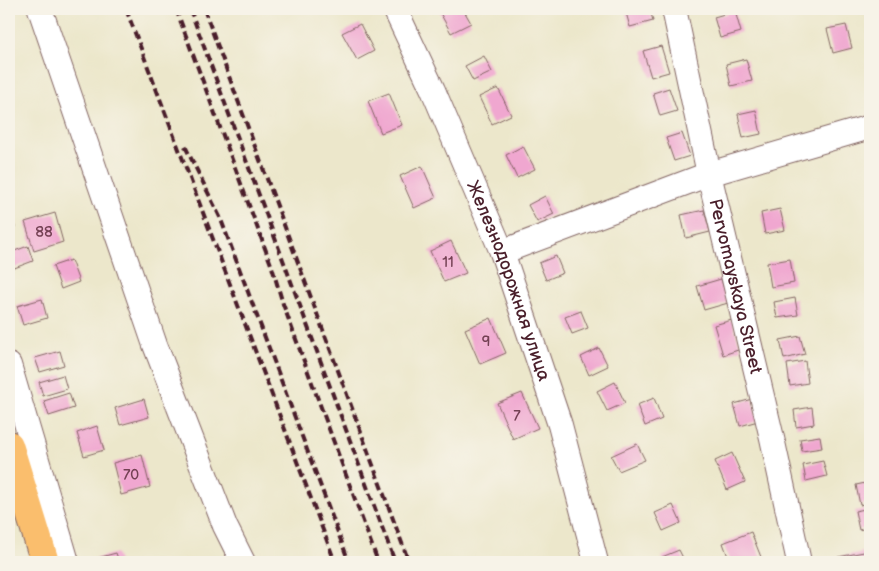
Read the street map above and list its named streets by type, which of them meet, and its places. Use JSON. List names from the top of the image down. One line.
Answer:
{"streets":{"street":["Железнодорожная улица","Pervomayskaya Street"]},"house_numbers":["88","11","9","7","70"]}
